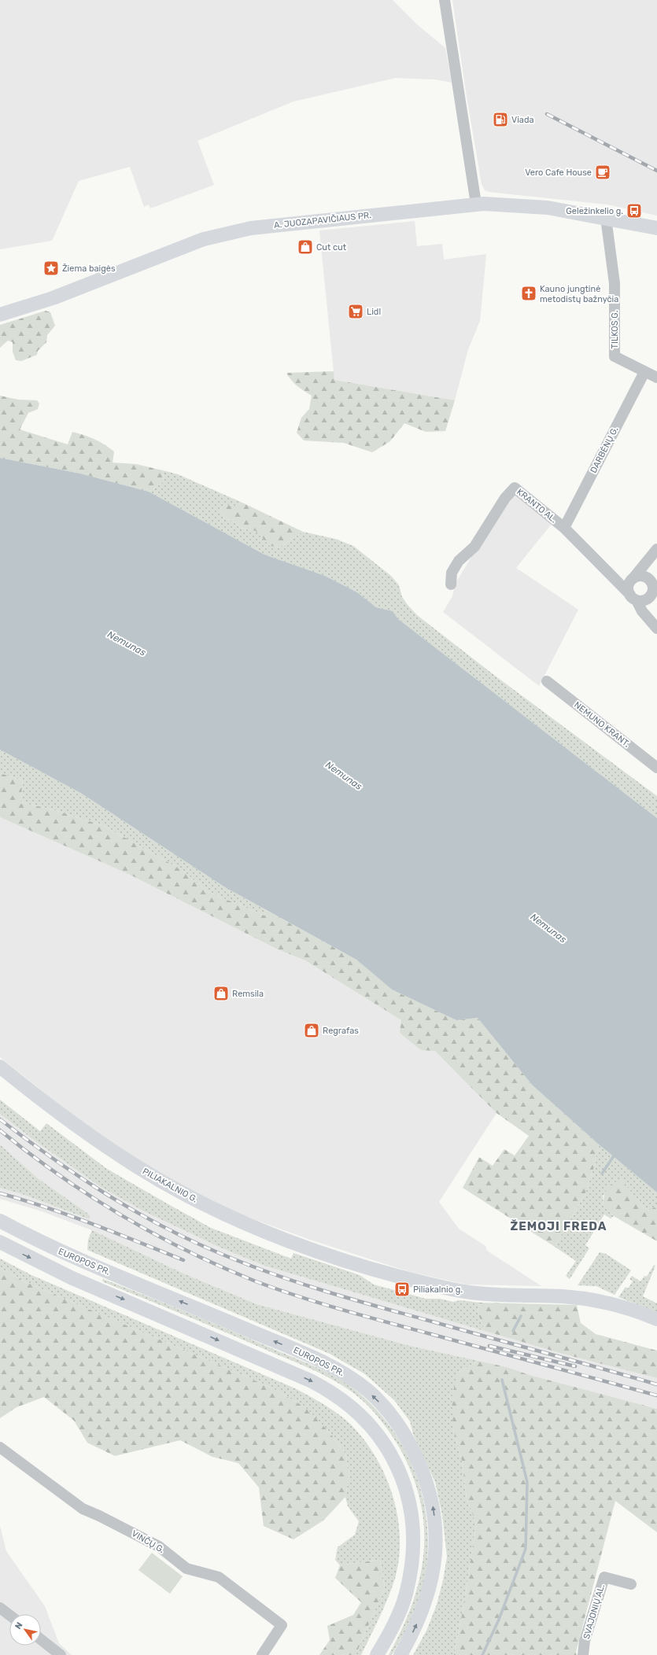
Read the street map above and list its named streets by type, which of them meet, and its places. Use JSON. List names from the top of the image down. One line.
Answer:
{"streets":{"main road":["A. JUOZAPAVIČIAUS PR.","PILIAKALNIO G.","EUROPOS PR."],"street":["TILKOS G.","DARBĖNŲ G.","KRANTO AL.","NEMUNO KRANT.","VINČŲ G.","SVAJONIŲ AL."]},"crossings":[["A. JUOZAPAVIČIAUS PR.","TILKOS G."],["TILKOS G.","DARBĖNŲ G."],["DARBĖNŲ G.","KRANTO AL."]],"one_way":["EUROPOS PR."],"districts":["ŽEMOJI FREDA"],"water":["Nemunas"],"places":{"fuel station":["Viada"],"cafe":["Vero Cafe House"],"bus stop":["Geležinkelio g.","Piliakalnio g."],"shop":["Cut cut","Remsila","Regrafas"],"place":["Žiema baigės"],"church":["Kauno jungtinė metodistų bažnyčia"],"supermarket":["Lidl"]},"north":"top left"}
